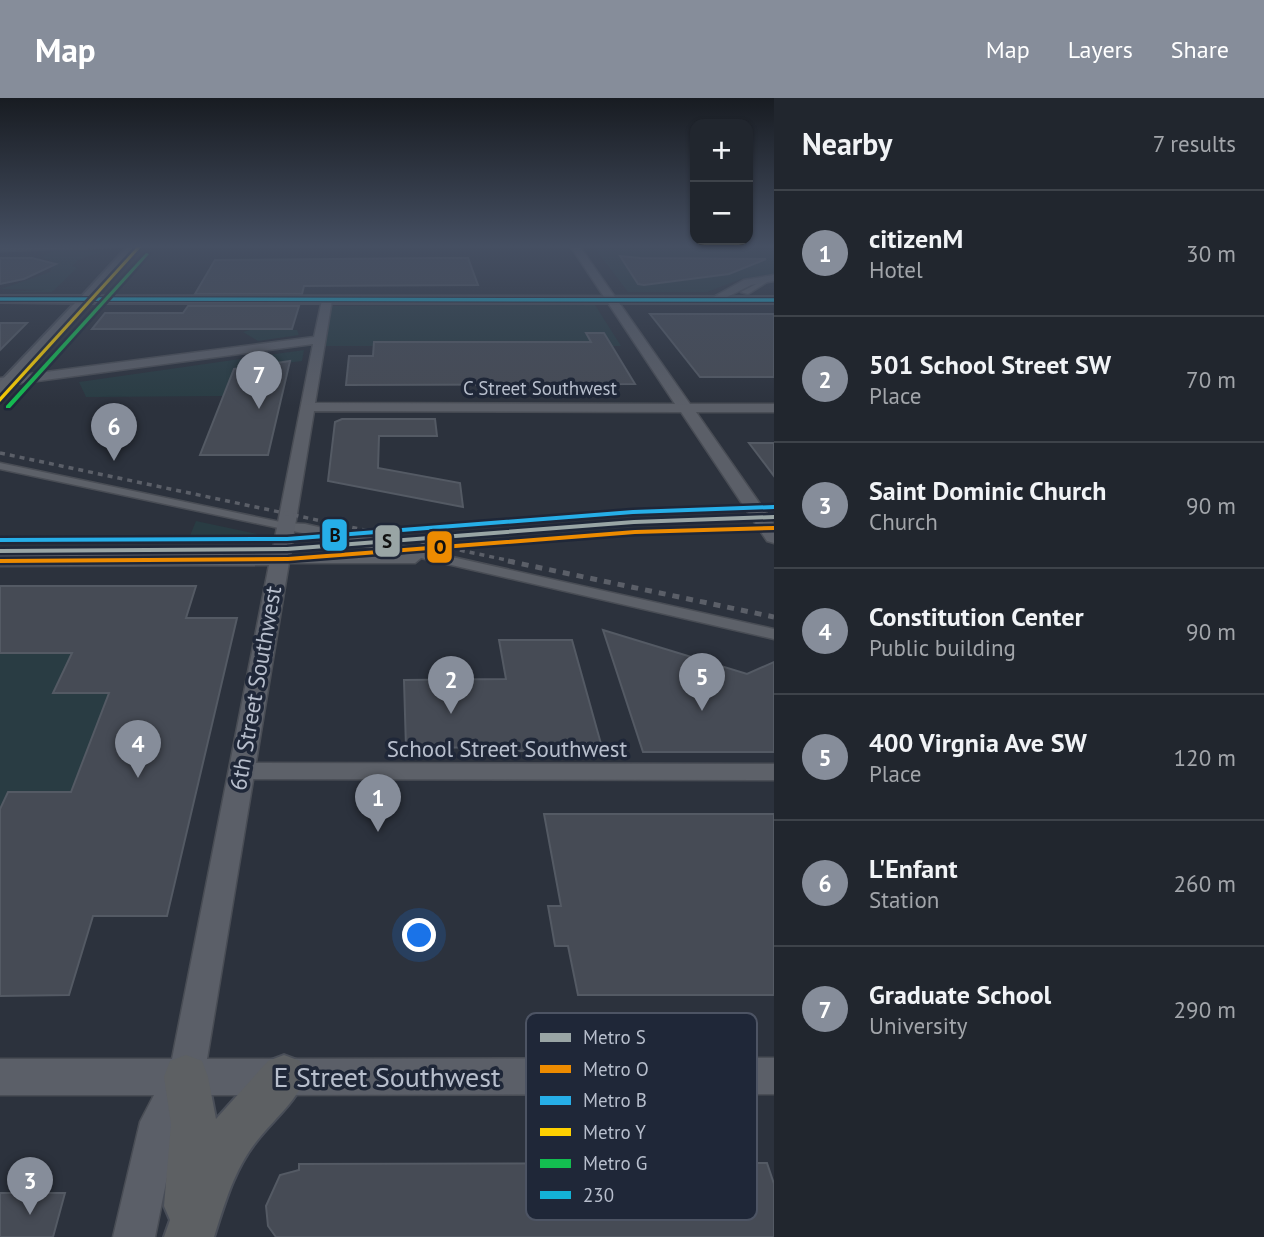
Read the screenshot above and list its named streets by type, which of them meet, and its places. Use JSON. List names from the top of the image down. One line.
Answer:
{"streets":{"street":["C Street Southwest","6th Street Southwest","School Street Southwest","E Street Southwest"]},"crossings":[["C Street Southwest","6th Street Southwest"],["6th Street Southwest","School Street Southwest"],["6th Street Southwest","E Street Southwest"]],"lines":["metro line Y","metro line G","metro line B","metro line S","metro line O"],"legend":["Metro S","Metro O","Metro B","Metro Y","Metro G","230"],"page":{"header":"Map","nav":["Map","Layers","Share"],"heading":["Nearby","7 results"],"map_buttons":["+","−"],"list":[{"mark":"1","name":"citizenM","note":"Hotel","value":"30 m"},{"mark":"2","name":"501 School Street SW","note":"Place","value":"70 m"},{"mark":"3","name":"Saint Dominic Church","note":"Church","value":"90 m"},{"mark":"4","name":"Constitution Center","note":"Public building","value":"90 m"},{"mark":"5","name":"400 Virgnia Ave SW","note":"Place","value":"120 m"},{"mark":"6","name":"L'Enfant","note":"Station","value":"260 m"},{"mark":"7","name":"Graduate School","note":"University","value":"290 m"}],"pins":["7","6","5","2","4","1","3"]}}
